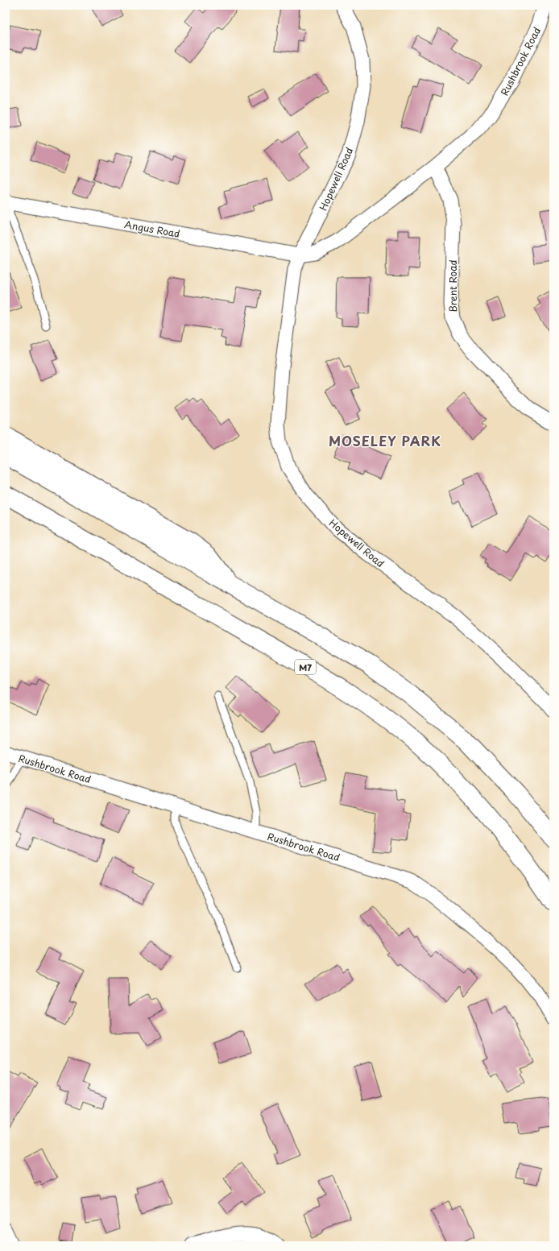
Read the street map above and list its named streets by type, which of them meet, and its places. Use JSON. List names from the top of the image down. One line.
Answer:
{"streets":{"highway":["M7"],"street":["Rushbrook Road","Hopewell Road","Angus Road","Brent Road"]},"crossings":[["Rushbrook Road","Brent Road"],["Hopewell Road","Angus Road"]],"districts":["MOSELEY PARK"]}
